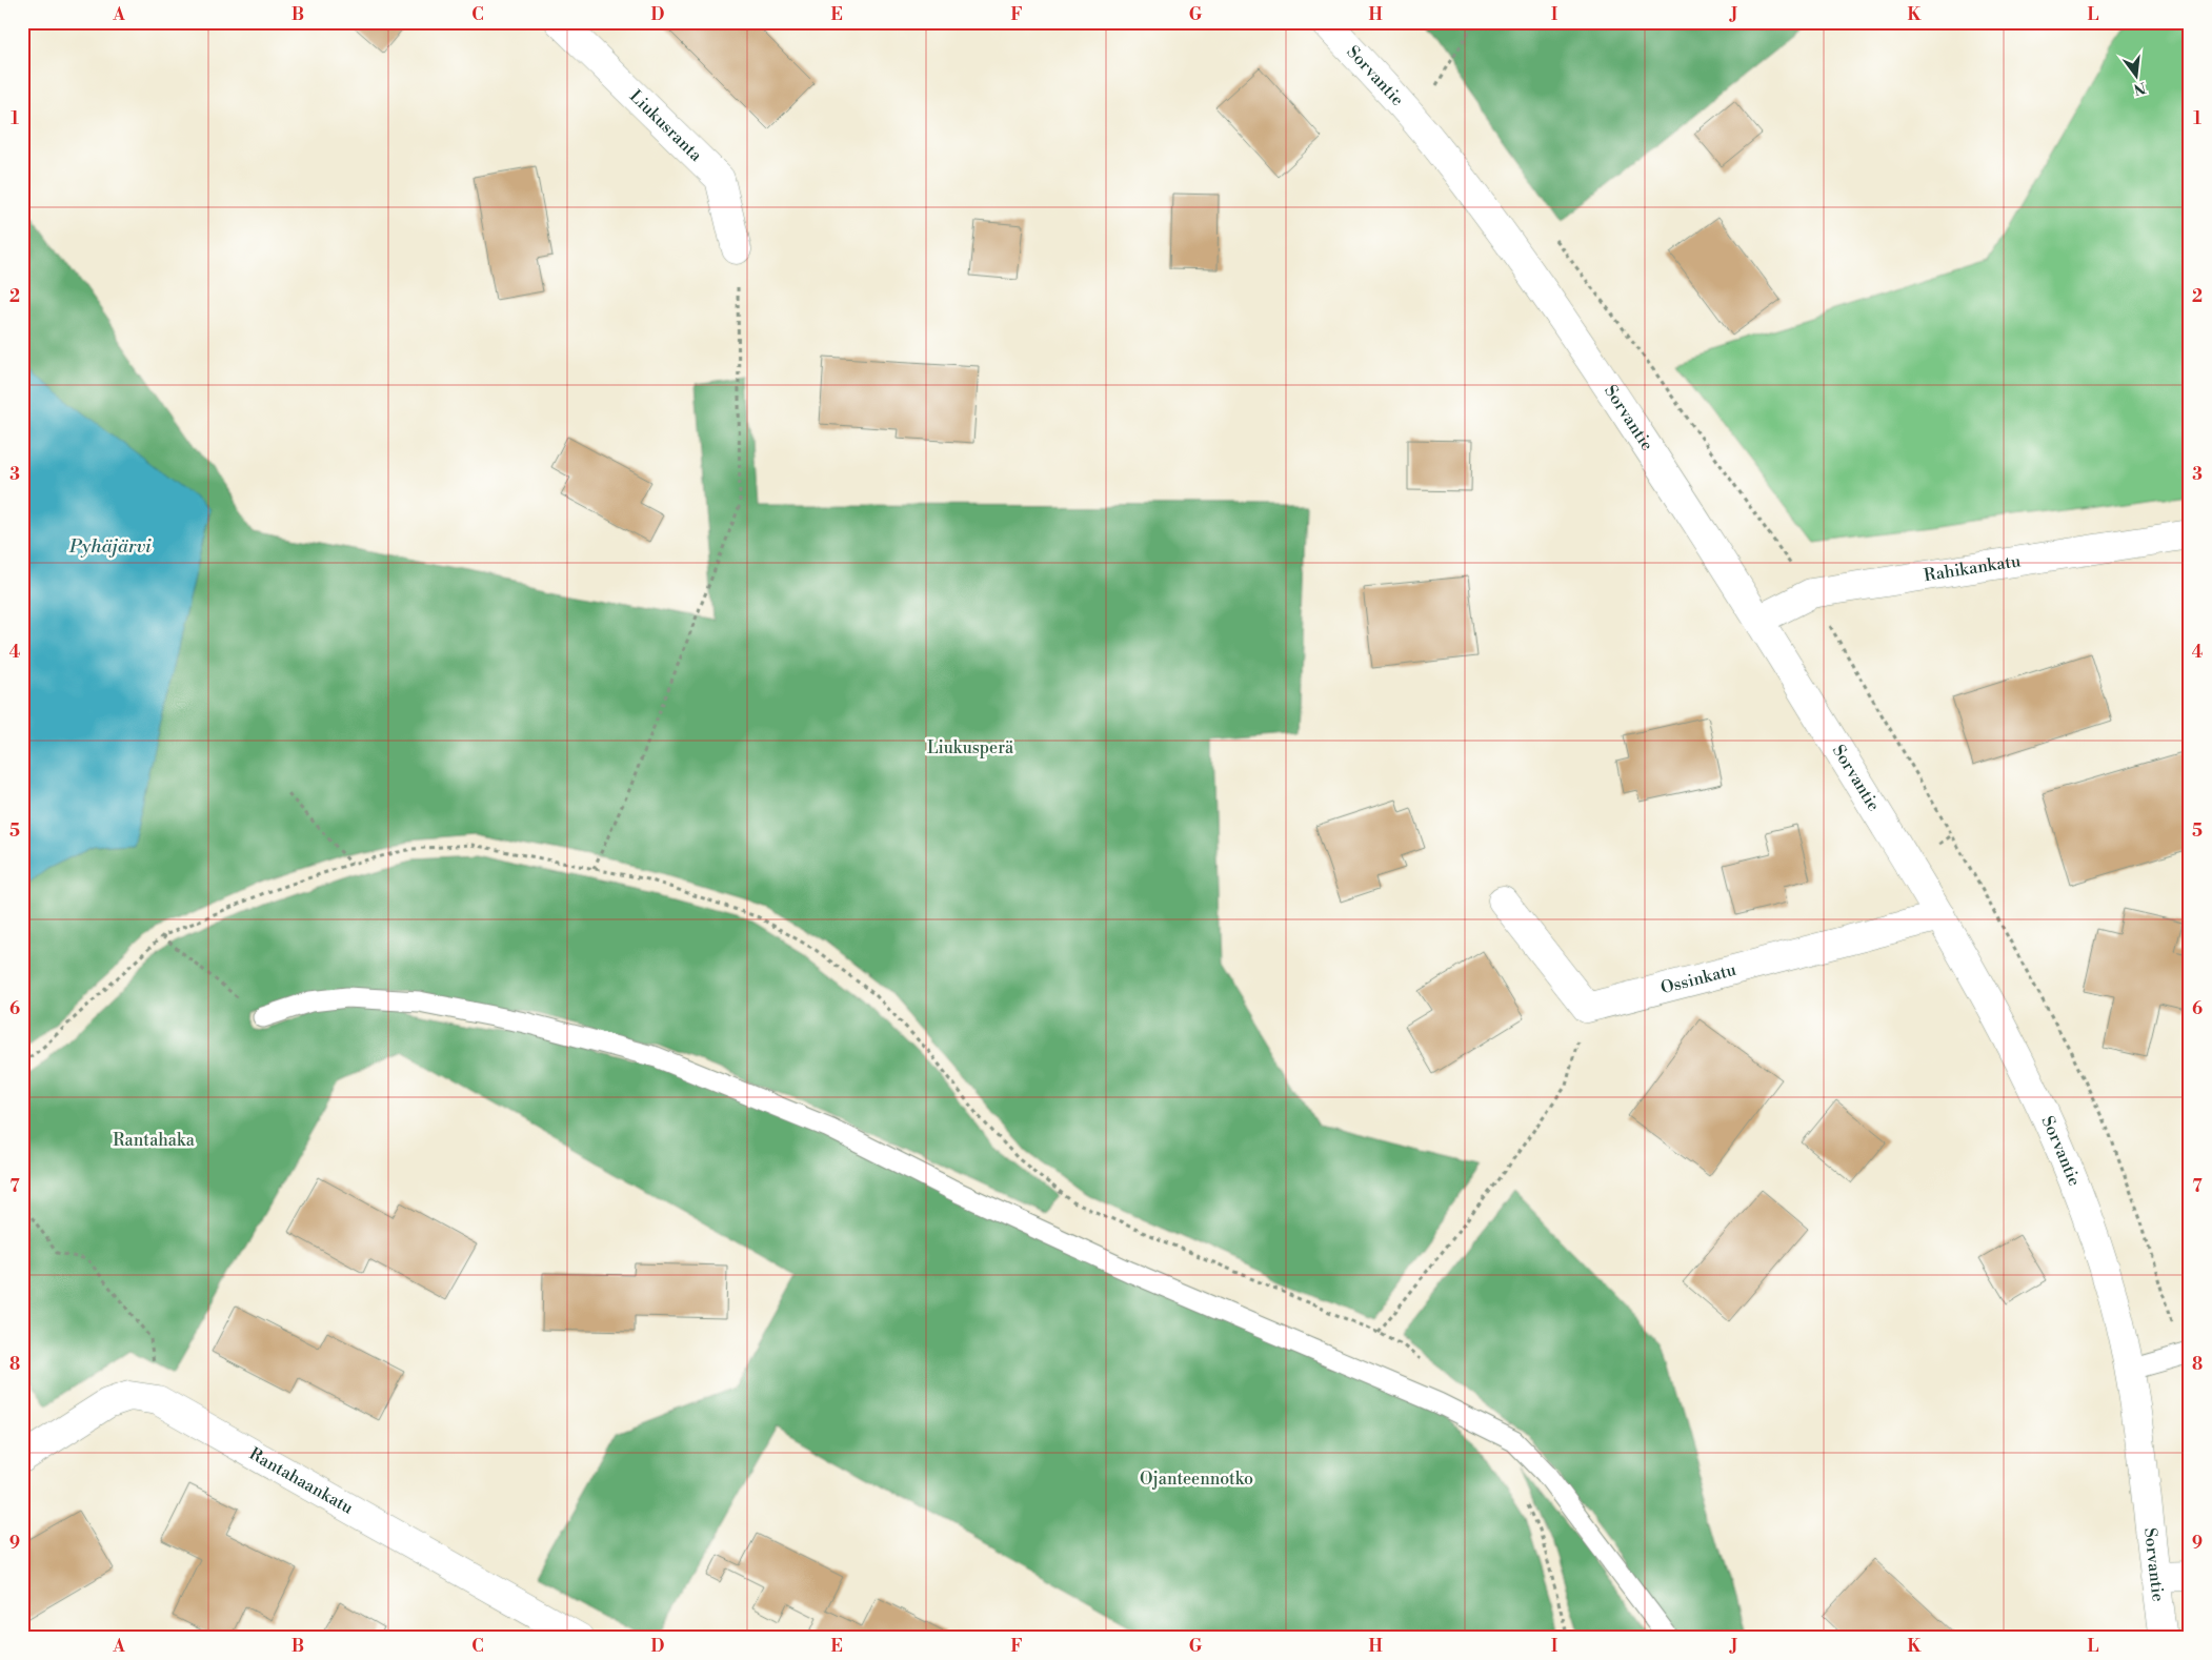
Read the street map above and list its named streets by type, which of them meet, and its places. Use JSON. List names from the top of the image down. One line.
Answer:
{"streets":{"street":["Sorvantie","Liukusranta","Rahikankatu","Ossinkatu","Rantahaankatu"]},"crossings":[["Sorvantie","Rahikankatu"],["Sorvantie","Ossinkatu"]],"water":["Pyhäjärvi"],"parks":["Liukusperä","Rantahaka","Ojanteennotko"],"north":"bottom","grid":{"columns":["A","B","C","D","E","F","G","H","I","J","K","L"],"rows":["1","2","3","4","5","6","7","8","9"]}}
